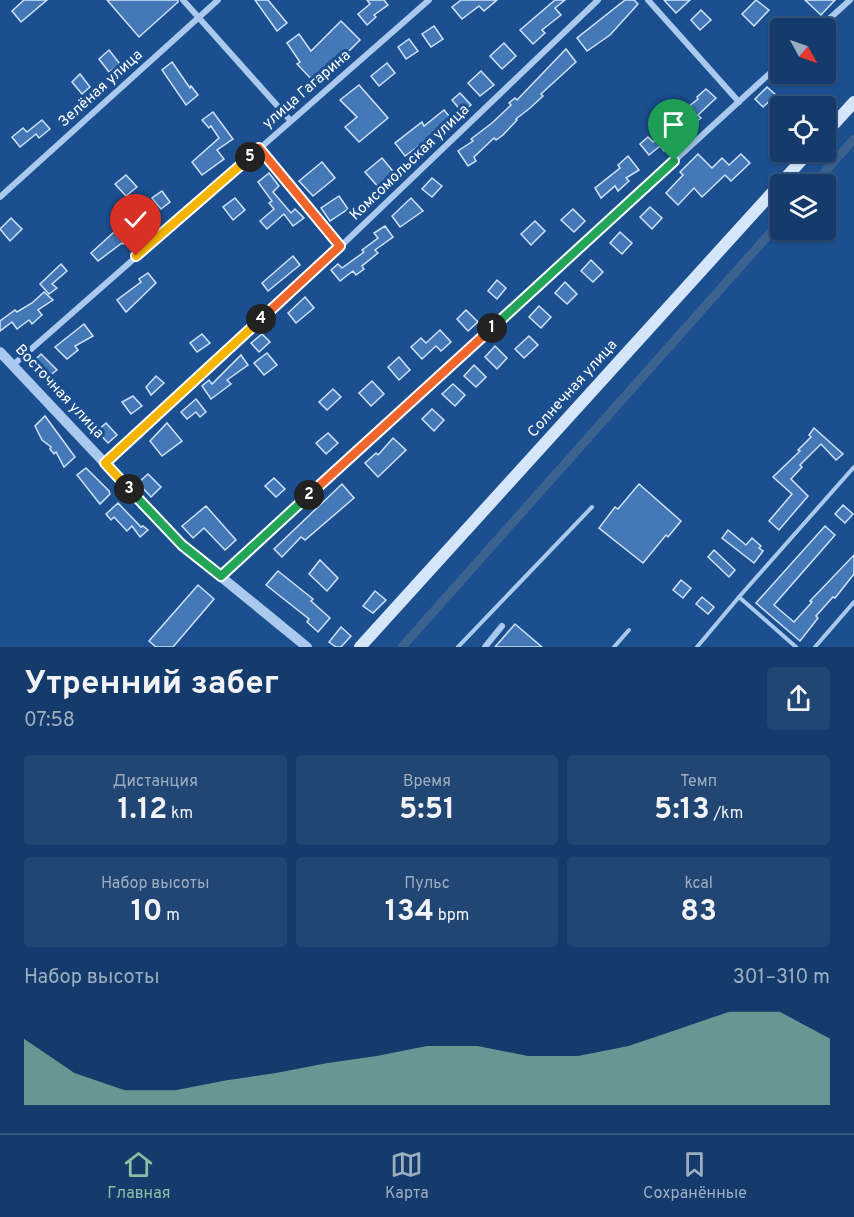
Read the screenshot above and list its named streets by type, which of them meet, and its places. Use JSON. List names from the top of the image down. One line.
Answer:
{"streets":{"main road":["Солнечная улица"],"street":["Зелёная улица","улица Гагарина","Комсомольская улица","Восточная улица"]},"crossings":[["улица Гагарина","Восточная улица"],["Комсомольская улица","Восточная улица"]],"north":"bottom right","page":{"pins":["5","4","1","3","2"],"heading":["Утренний забег","07:58"],"stats":[["Дистанция","1.12 km"],["Время","5:51"],["Темп","5:13 /km"],["Набор высоты","10 m"],["Пульс","134 bpm"],["kcal","83"]],"chart":["Набор высоты","301–310 m"],"tabs":["Главная","Карта","Сохранённые"]}}
